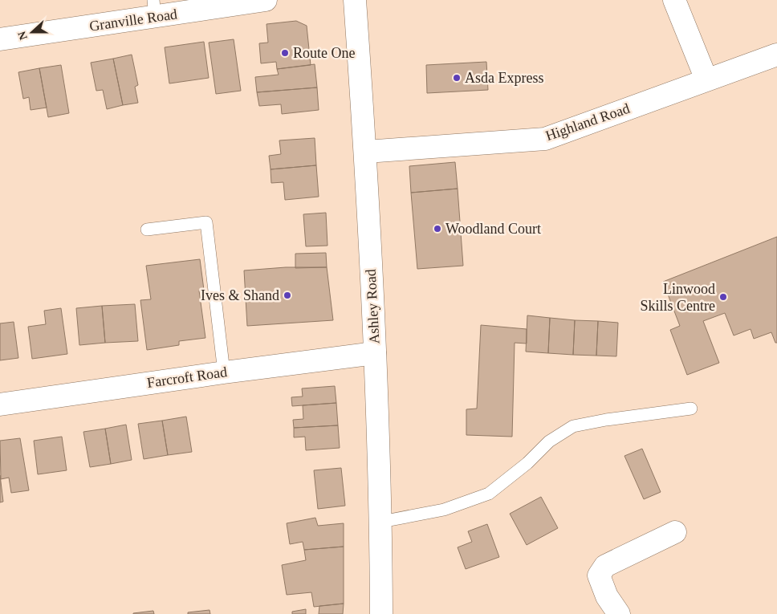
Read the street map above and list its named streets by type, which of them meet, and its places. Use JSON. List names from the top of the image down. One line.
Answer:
{"streets":{"street":["Granville Road","Highland Road","Ashley Road","Farcroft Road"]},"crossings":[["Highland Road","Ashley Road"],["Ashley Road","Farcroft Road"]],"places":["Route One","Asda Express","Woodland Court","Ives & Shand","Linwood Skills Centre"],"north":"left"}
